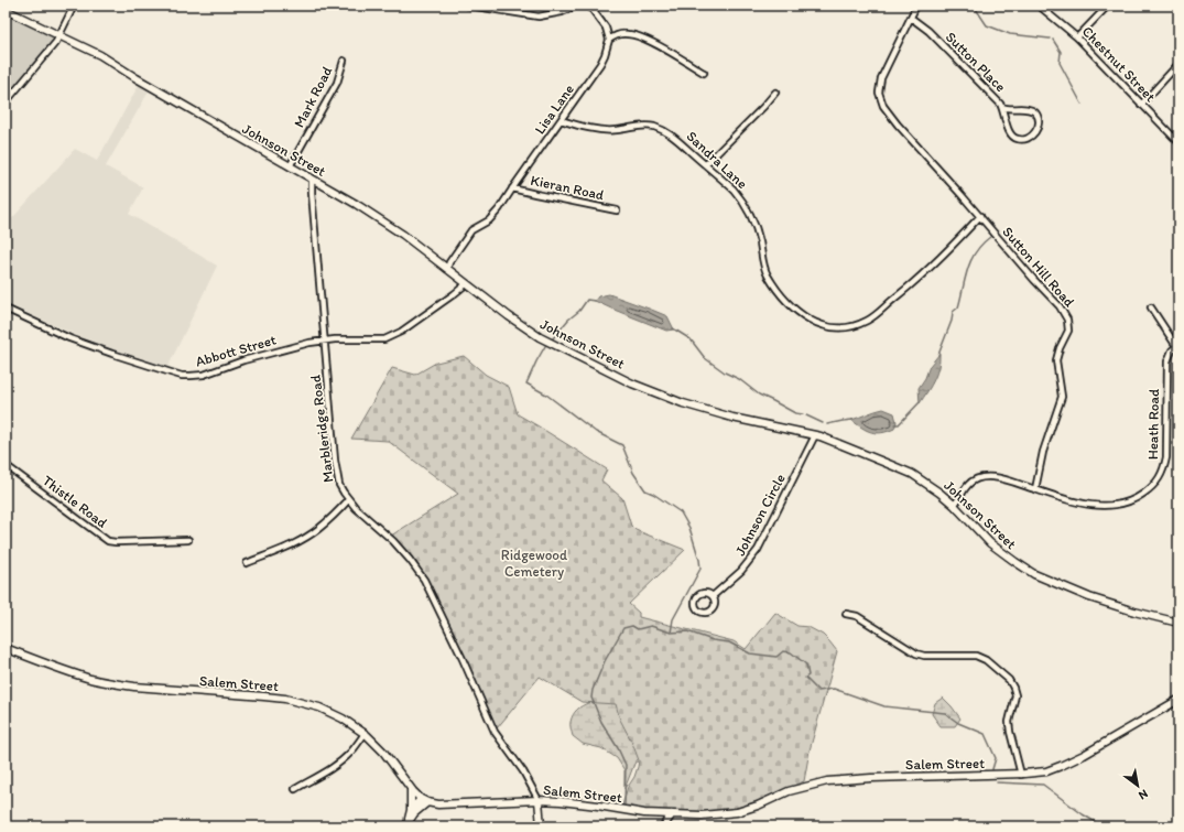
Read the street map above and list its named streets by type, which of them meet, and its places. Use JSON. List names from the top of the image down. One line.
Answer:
{"streets":{"street":["Sutton Place","Chestnut Street","Mark Road","Lisa Lane","Johnson Street","Sandra Lane","Kieran Road","Sutton Hill Road","Abbott Street","Heath Road","Marbleridge Road","Thistle Road","Johnson Circle","Salem Street"]},"crossings":[["Sutton Place","Sutton Hill Road"],["Mark Road","Johnson Street"],["Lisa Lane","Johnson Street"],["Lisa Lane","Sandra Lane"],["Lisa Lane","Kieran Road"],["Johnson Street","Abbott Street"],["Johnson Street","Marbleridge Road"],["Johnson Street","Johnson Circle"],["Sandra Lane","Sutton Hill Road"],["Sutton Hill Road","Heath Road"],["Abbott Street","Marbleridge Road"],["Marbleridge Road","Salem Street"]],"parks":["Ridgewood Cemetery"],"north":"bottom right"}
